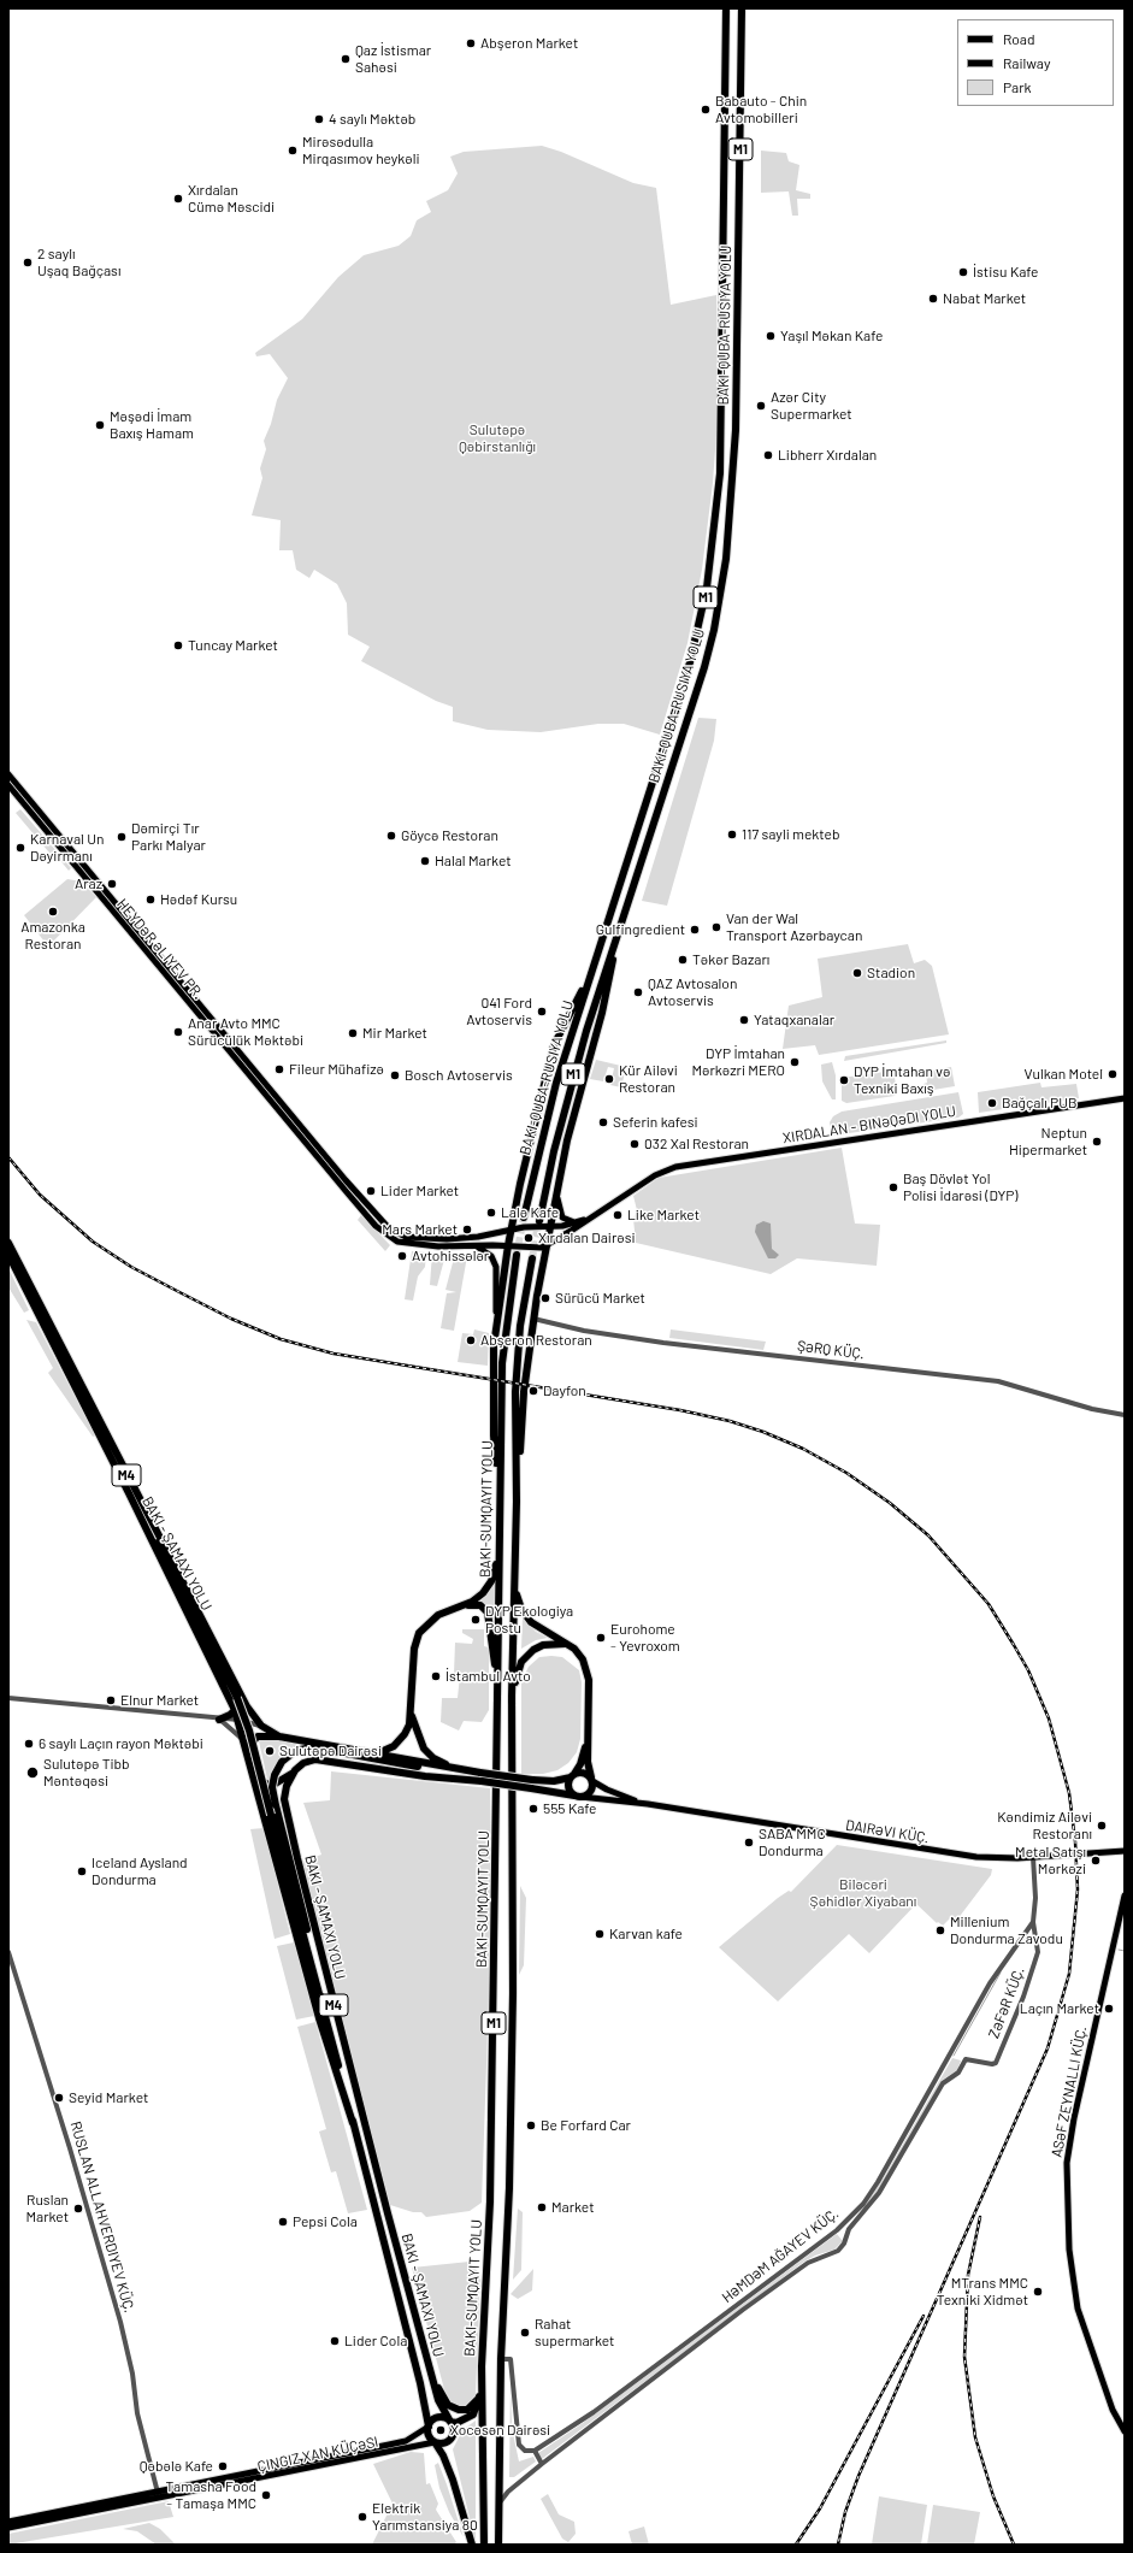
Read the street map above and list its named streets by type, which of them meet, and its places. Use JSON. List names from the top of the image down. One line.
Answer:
{"streets":{"highway":["M1","M4"],"main road":["HEYDƏR ƏLIYEV PR.","DAIRƏVI KÜÇ.","ÇINGIZ XAN KÜÇƏSI"],"street":["ŞƏRQ KÜÇ.","ZƏFƏR KÜÇ.","RUSLAN ALLAHVERDIYEV KÜÇ.","HƏMDƏM AĞAYEV KÜÇ."]},"crossings":[["M4","ÇINGIZ XAN KÜÇƏSI"],["ZƏFƏR KÜÇ.","HƏMDƏM AĞAYEV KÜÇ."],["RUSLAN ALLAHVERDIYEV KÜÇ.","ÇINGIZ XAN KÜÇƏSI"]],"parks":["Sulutəpə Qəbirstanlığı","Biləcəri Şəhidlər Xiyabanı"],"places":["Abşeron Market","Qaz İstismar Sahəsi","Babauto - Chin Avtomobilleri","4 saylı Məktəb","Mirəsədulla Mirqasımov heykəli","Xırdalan Cümə Məscidi","2 saylı Uşaq Bağçası","İstisu Kafe","Nabat Market","Yaşıl Məkan Kafe","Azər City Supermarket","Məşədi İmam Baxış Hamam","Libherr Xırdalan","Tuncay Market","117 sayli mekteb","Göycə Restoran","Dəmirçi Tır Parkı Malyar","Karnaval Un Dəyirmanı","Halal Market","Araz","Hədəf Kursu","Amazonka Restoran","Van der Wal Transport Azərbaycan","Gulfingredient","Təkər Bazarı","Stadion","QAZ Avtosalon Avtoservis","041 Ford Avtoservis","Yataqxanalar","Anar Avto MMC Sürücülük Məktəbi","Mir Market","DYP İmtahan Mərkəzri MERO","Fileur Mühafizə","Vulkan Motel","Bosch Avtoservis","Kür Ailəvi Restoran","DYP İmtahan və Texniki Baxış","Bağçalı PUB","Seferin kafesi","Neptun Hipermarket","032 Xal Restoran","Baş Dövlət Yol Polisi İdarəsi (DYP)","Lider Market","Lalə Kafe","Like Market","Mars Market","Xırdalan Dairəsi","Avtohissələr","Sürücü Market","Abşeron Restoran","Dayfon","DYP Ekologiya Postu","Eurohome - Yevroxom","İstambul Avto","Elnur Market","6 saylı Laçın rayon Məktəbi","Sulutəpə Dairəsi","Sulutəpə Tibb Məntəqəsi","555 Kafe","Kəndimiz Ailəvi Restoranı","SABA MMC Dondurma","Metal Satışı Mərkəzi","Iceland Aysland Dondurma","Millenium Dondurma Zavodu","Karvan kafe","Laçın Market","Seyid Market","Be Forfard Car","Market","Ruslan Market","Pepsi Cola","MTrans MMC Texniki Xidmət","Rahat supermarket","Lider Cola","Xocəsən Dairəsi","Qəbələ Kafe","Tamasha Food - Tamaşa MMC","Elektrik Yarımstansiya 80"],"legend":["Road","Railway","Park"]}
